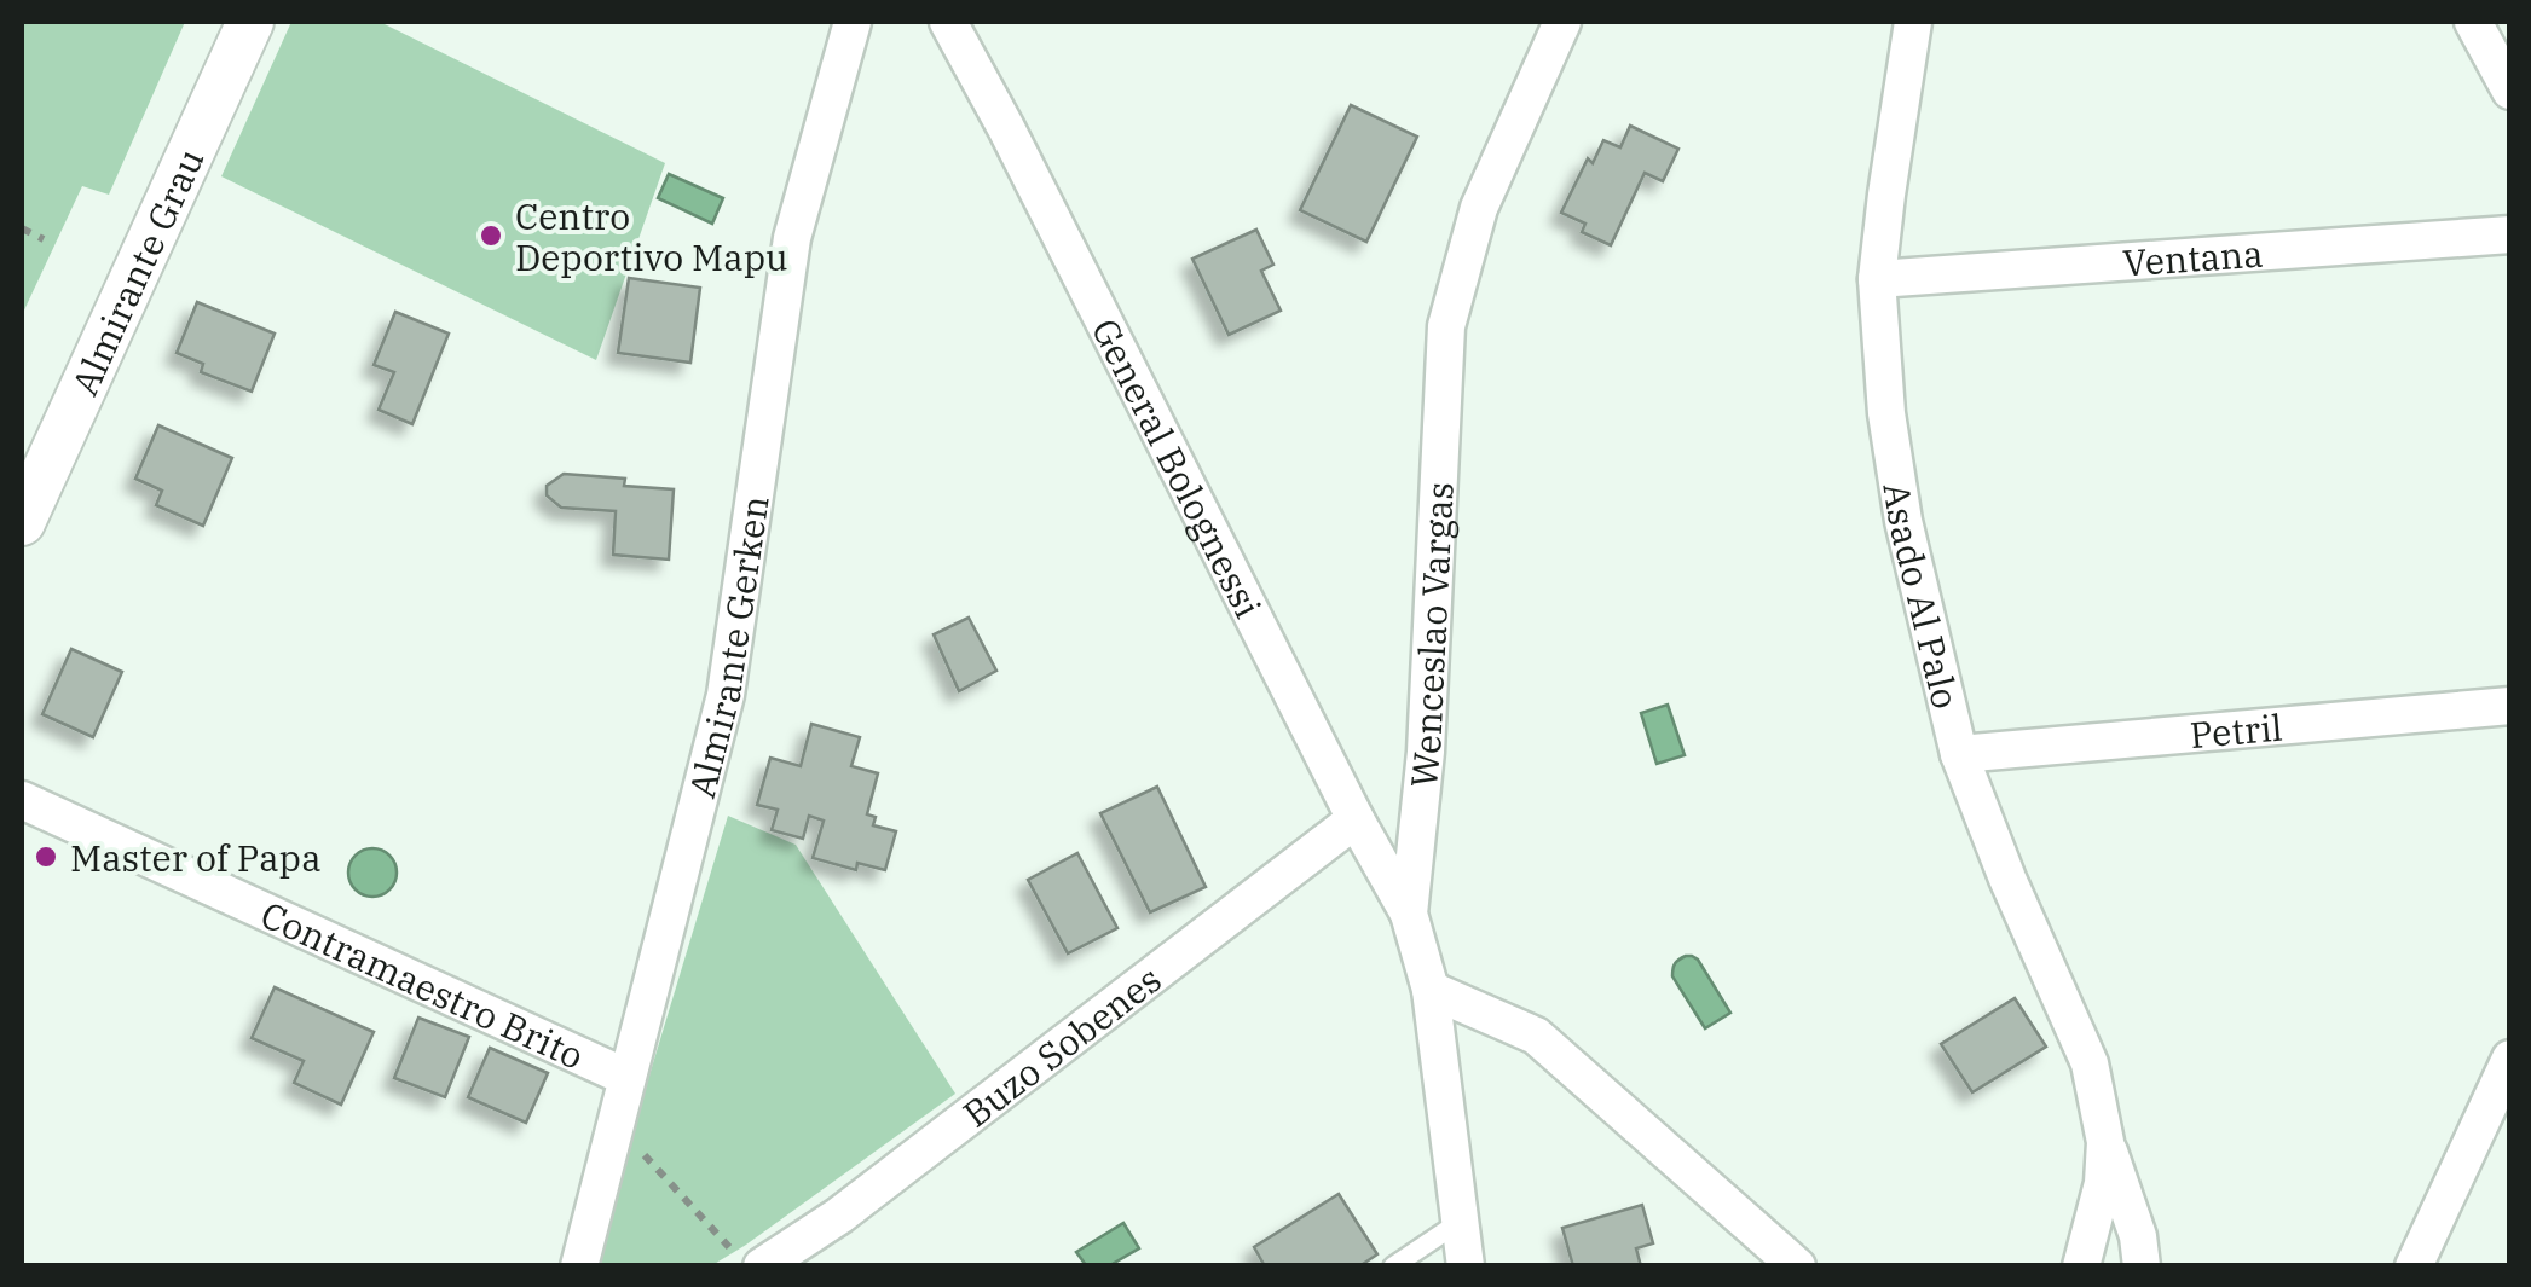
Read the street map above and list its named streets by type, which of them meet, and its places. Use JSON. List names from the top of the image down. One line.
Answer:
{"streets":{"street":["Ventana","Almirante Grau","General Bolognessi","Asado Al Palo","Wenceslao Vargas","Almirante Gerken","Petril","Contramaestro Brito","Buzo Sobenes"]},"crossings":[["Ventana","Asado Al Palo"],["General Bolognessi","Wenceslao Vargas"],["General Bolognessi","Buzo Sobenes"],["Asado Al Palo","Petril"],["Almirante Gerken","Contramaestro Brito"]],"places":["Centro Deportivo Mapu","Master of Papa"]}
